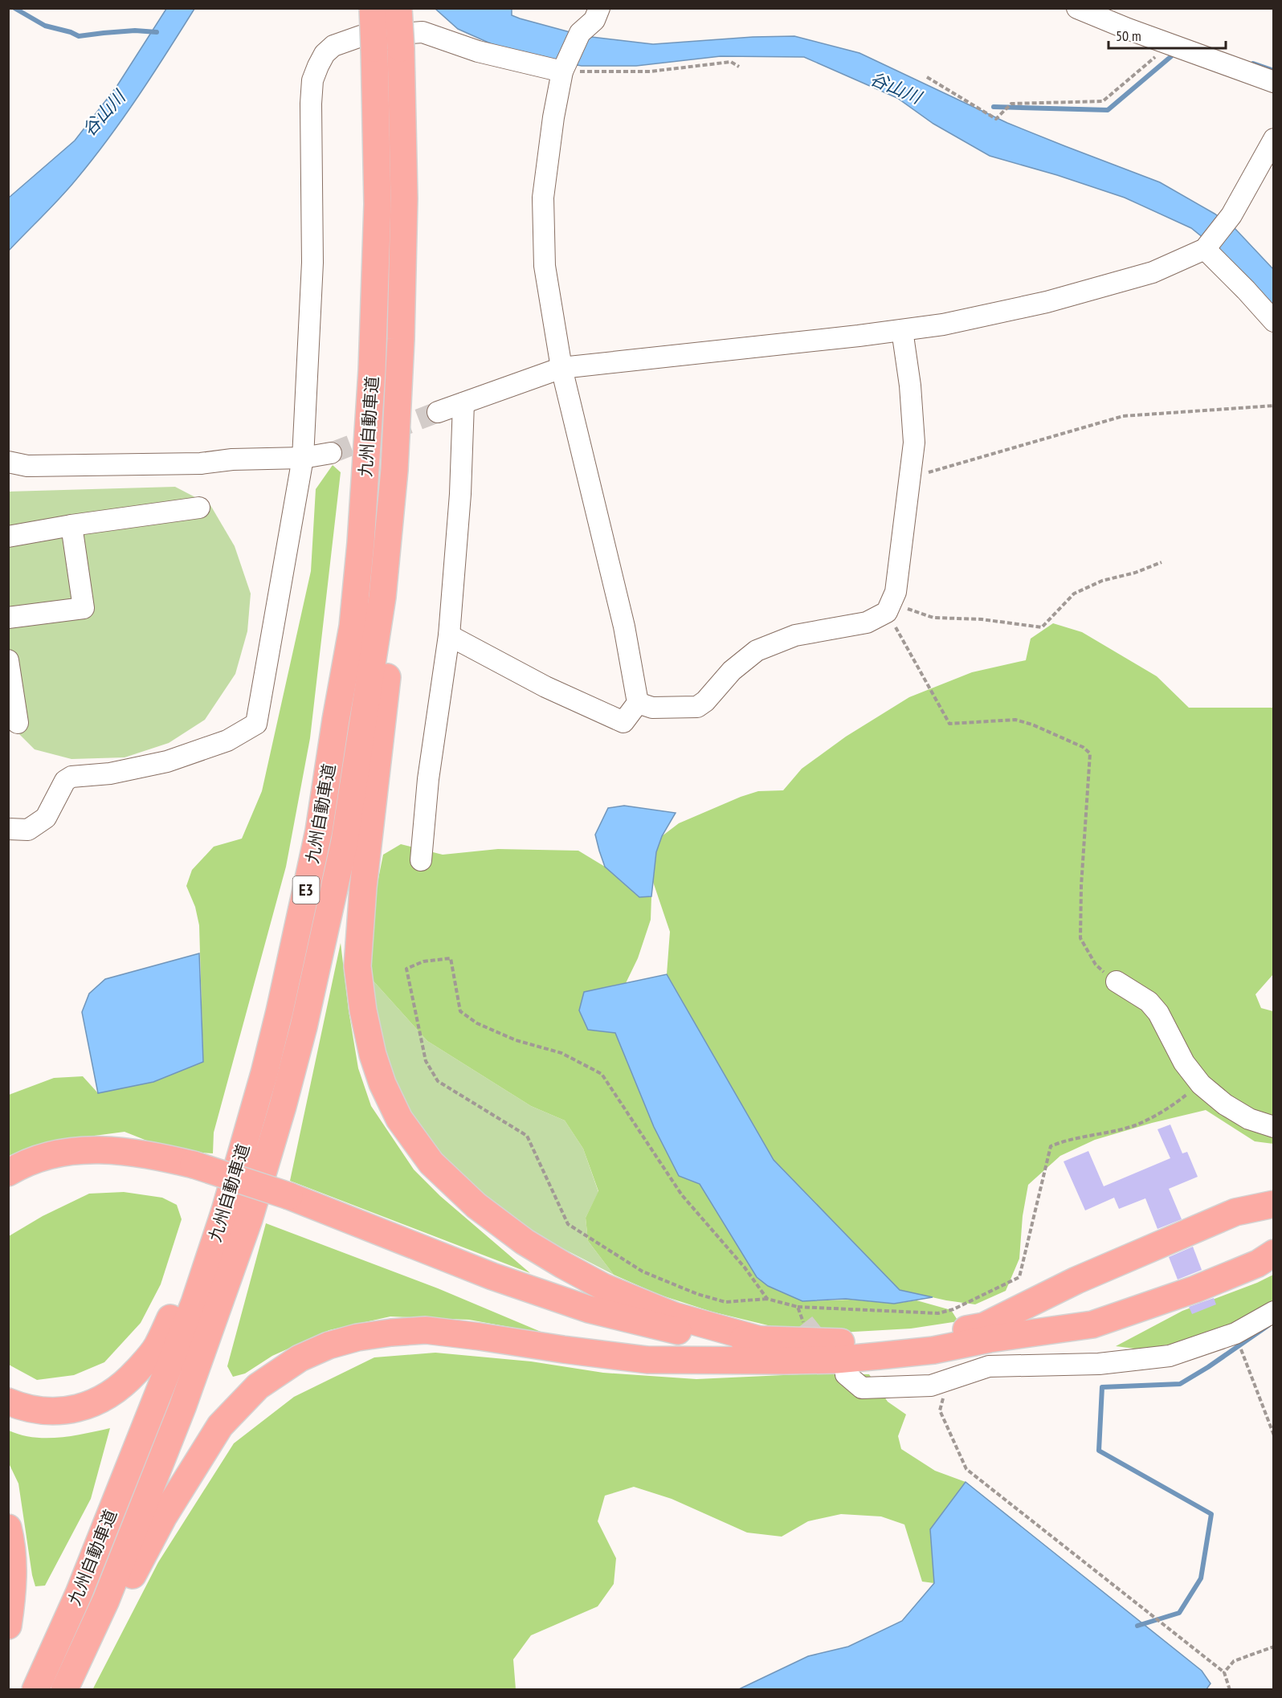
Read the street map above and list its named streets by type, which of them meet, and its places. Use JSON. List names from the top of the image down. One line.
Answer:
{"streets":{"highway":["九州自動車道","E3"]},"water":["谷山川"],"scale_bar":"50 m"}
